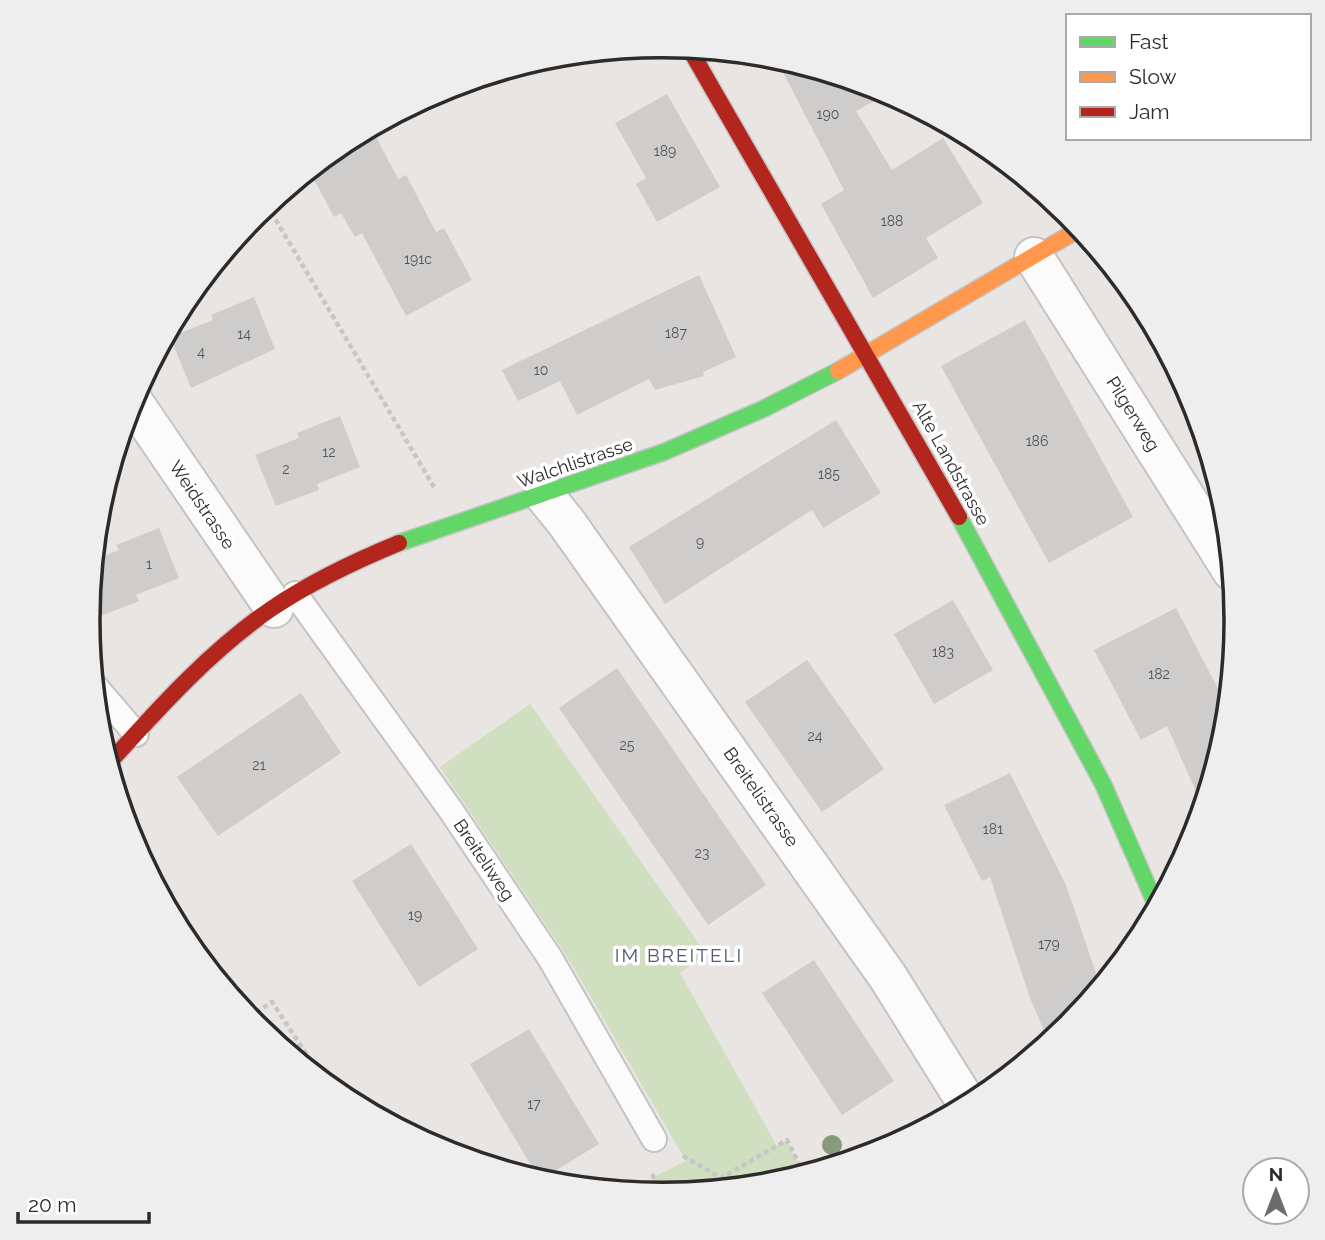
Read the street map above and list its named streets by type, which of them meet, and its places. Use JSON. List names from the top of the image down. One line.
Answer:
{"streets":{"street":["Pilgerweg","Walchlistrasse","Alte Landstrasse","Weidstrasse","Breitelistrasse"],"lane":["Breiteliweg"]},"crossings":[["Pilgerweg","Walchlistrasse"],["Walchlistrasse","Alte Landstrasse"],["Walchlistrasse","Weidstrasse"],["Walchlistrasse","Breitelistrasse"],["Walchlistrasse","Breiteliweg"],["Weidstrasse","Breiteliweg"]],"districts":["IM BREITELI"],"house_numbers":["190","189","188","191c","187","14","4","10","186","12","2","185","9","1","183","182","24","25","21","181","23","19","179","17"],"legend":["Fast","Slow","Jam"],"scale_bar":"20 m","north":"top"}
